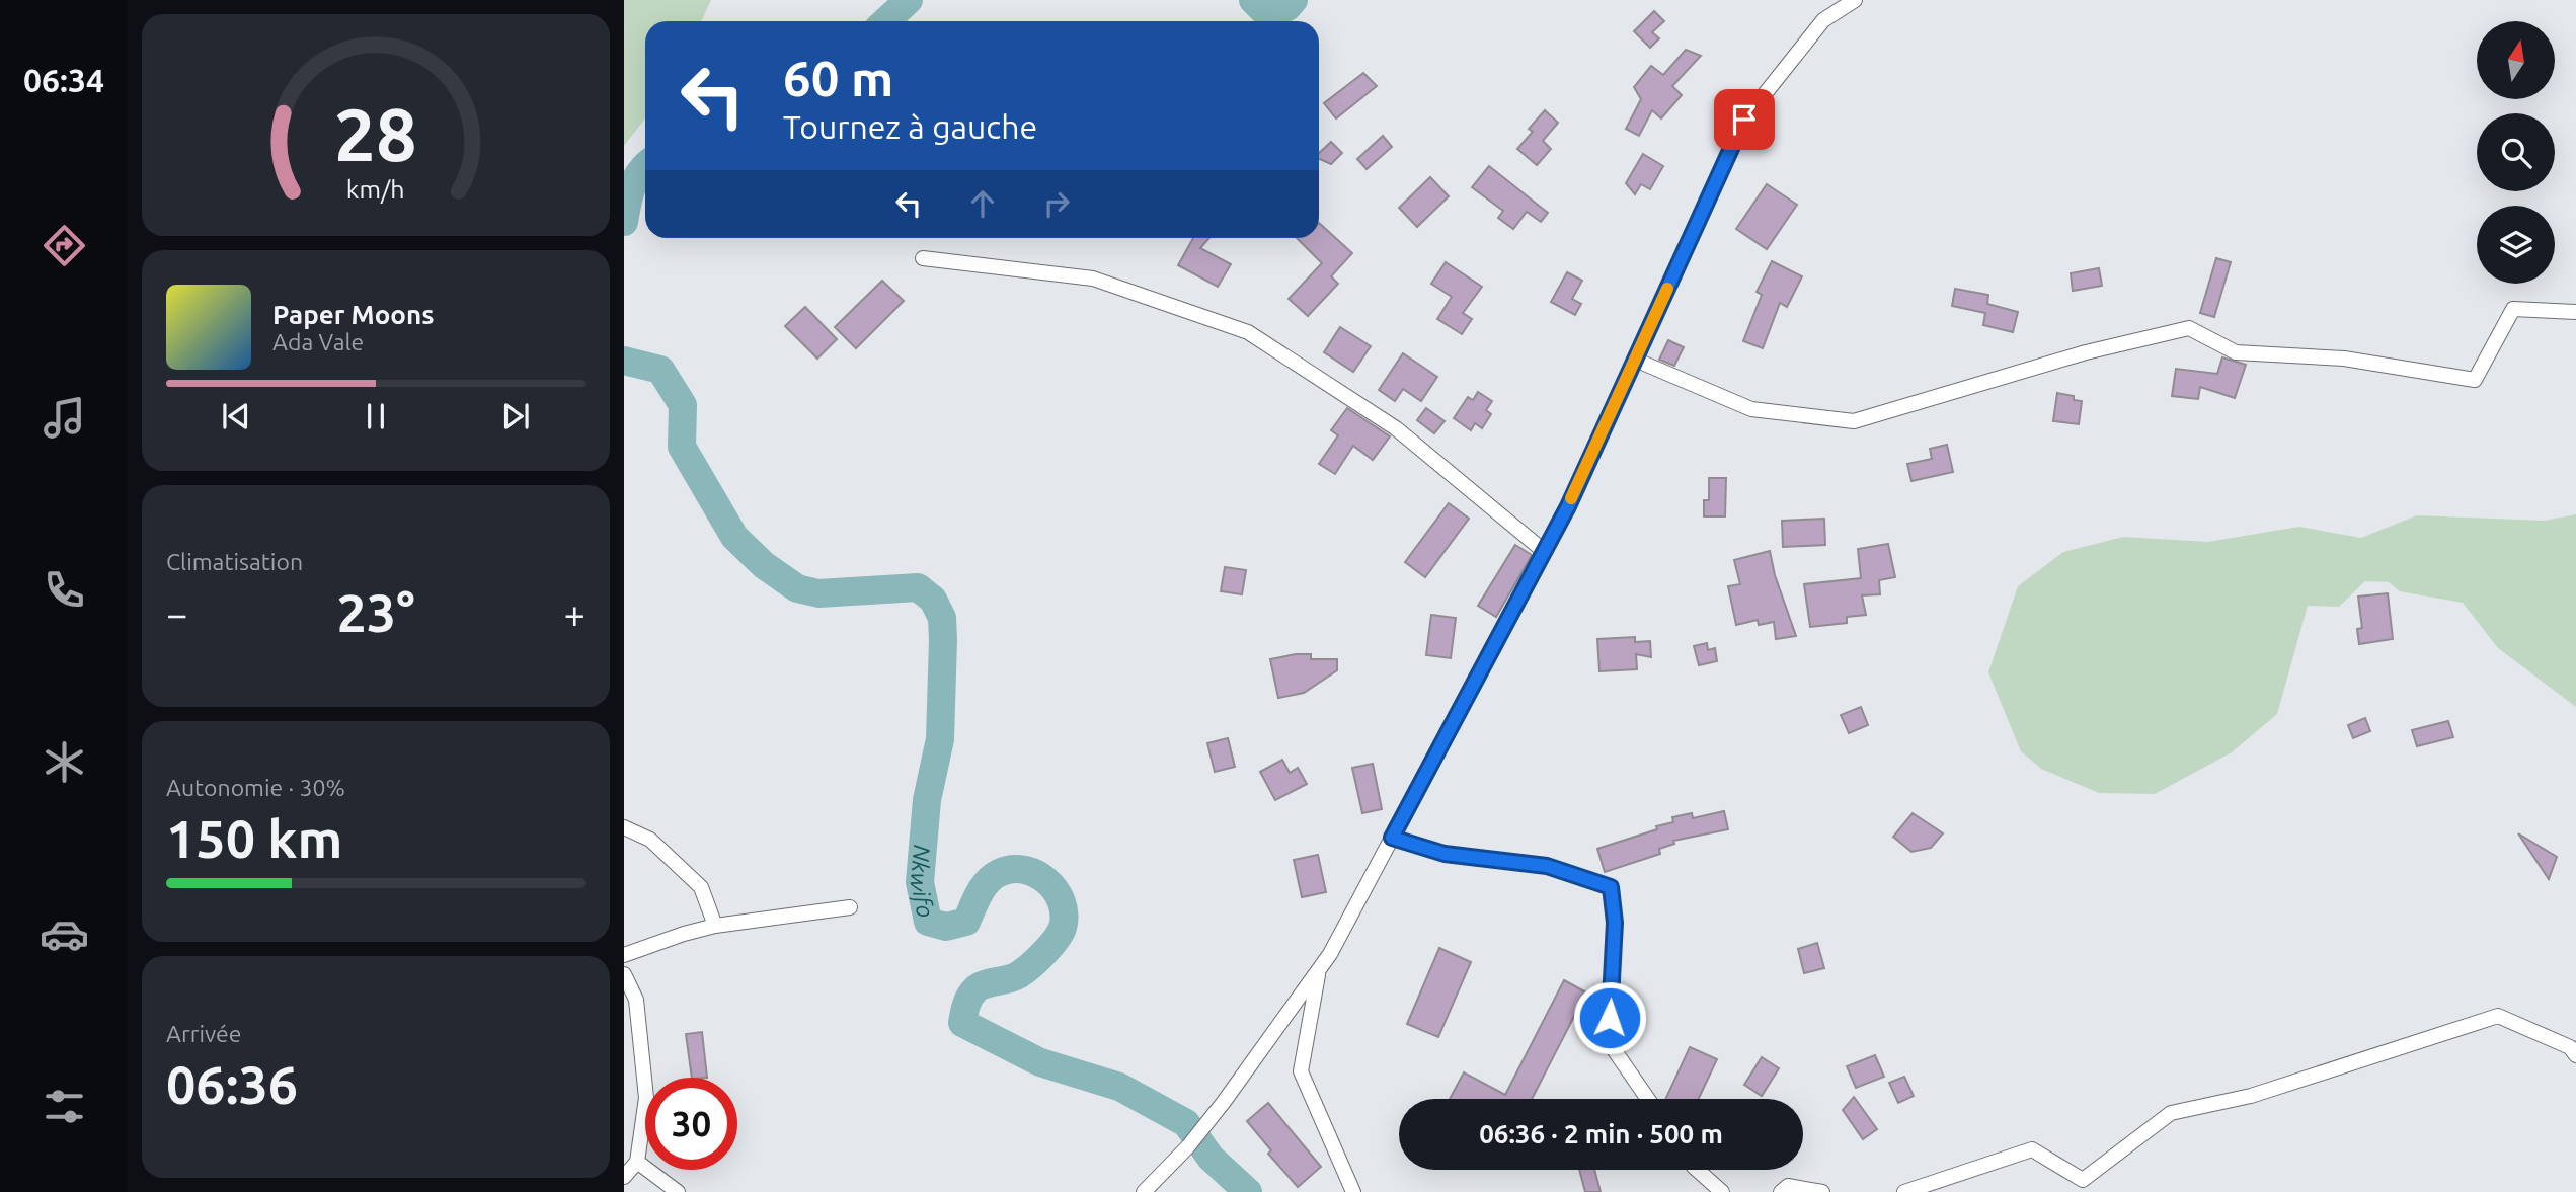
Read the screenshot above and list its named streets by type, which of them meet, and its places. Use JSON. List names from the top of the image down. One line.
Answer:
{"water":["Nkwifo"],"north":"top","page":{"tabs":"06:34","turn":["60 m","Tournez à gauche"],"song":["Paper Moons","Ada Vale"],"tile":["Climatisation",["Autonomie · 30%","150 km"],["Arrivée","06:36"]],"heat":["−","23°","+"],"limit":"30","trip":"06:36 · 2 min · 500 m","gauge":["28","km/h"]}}
